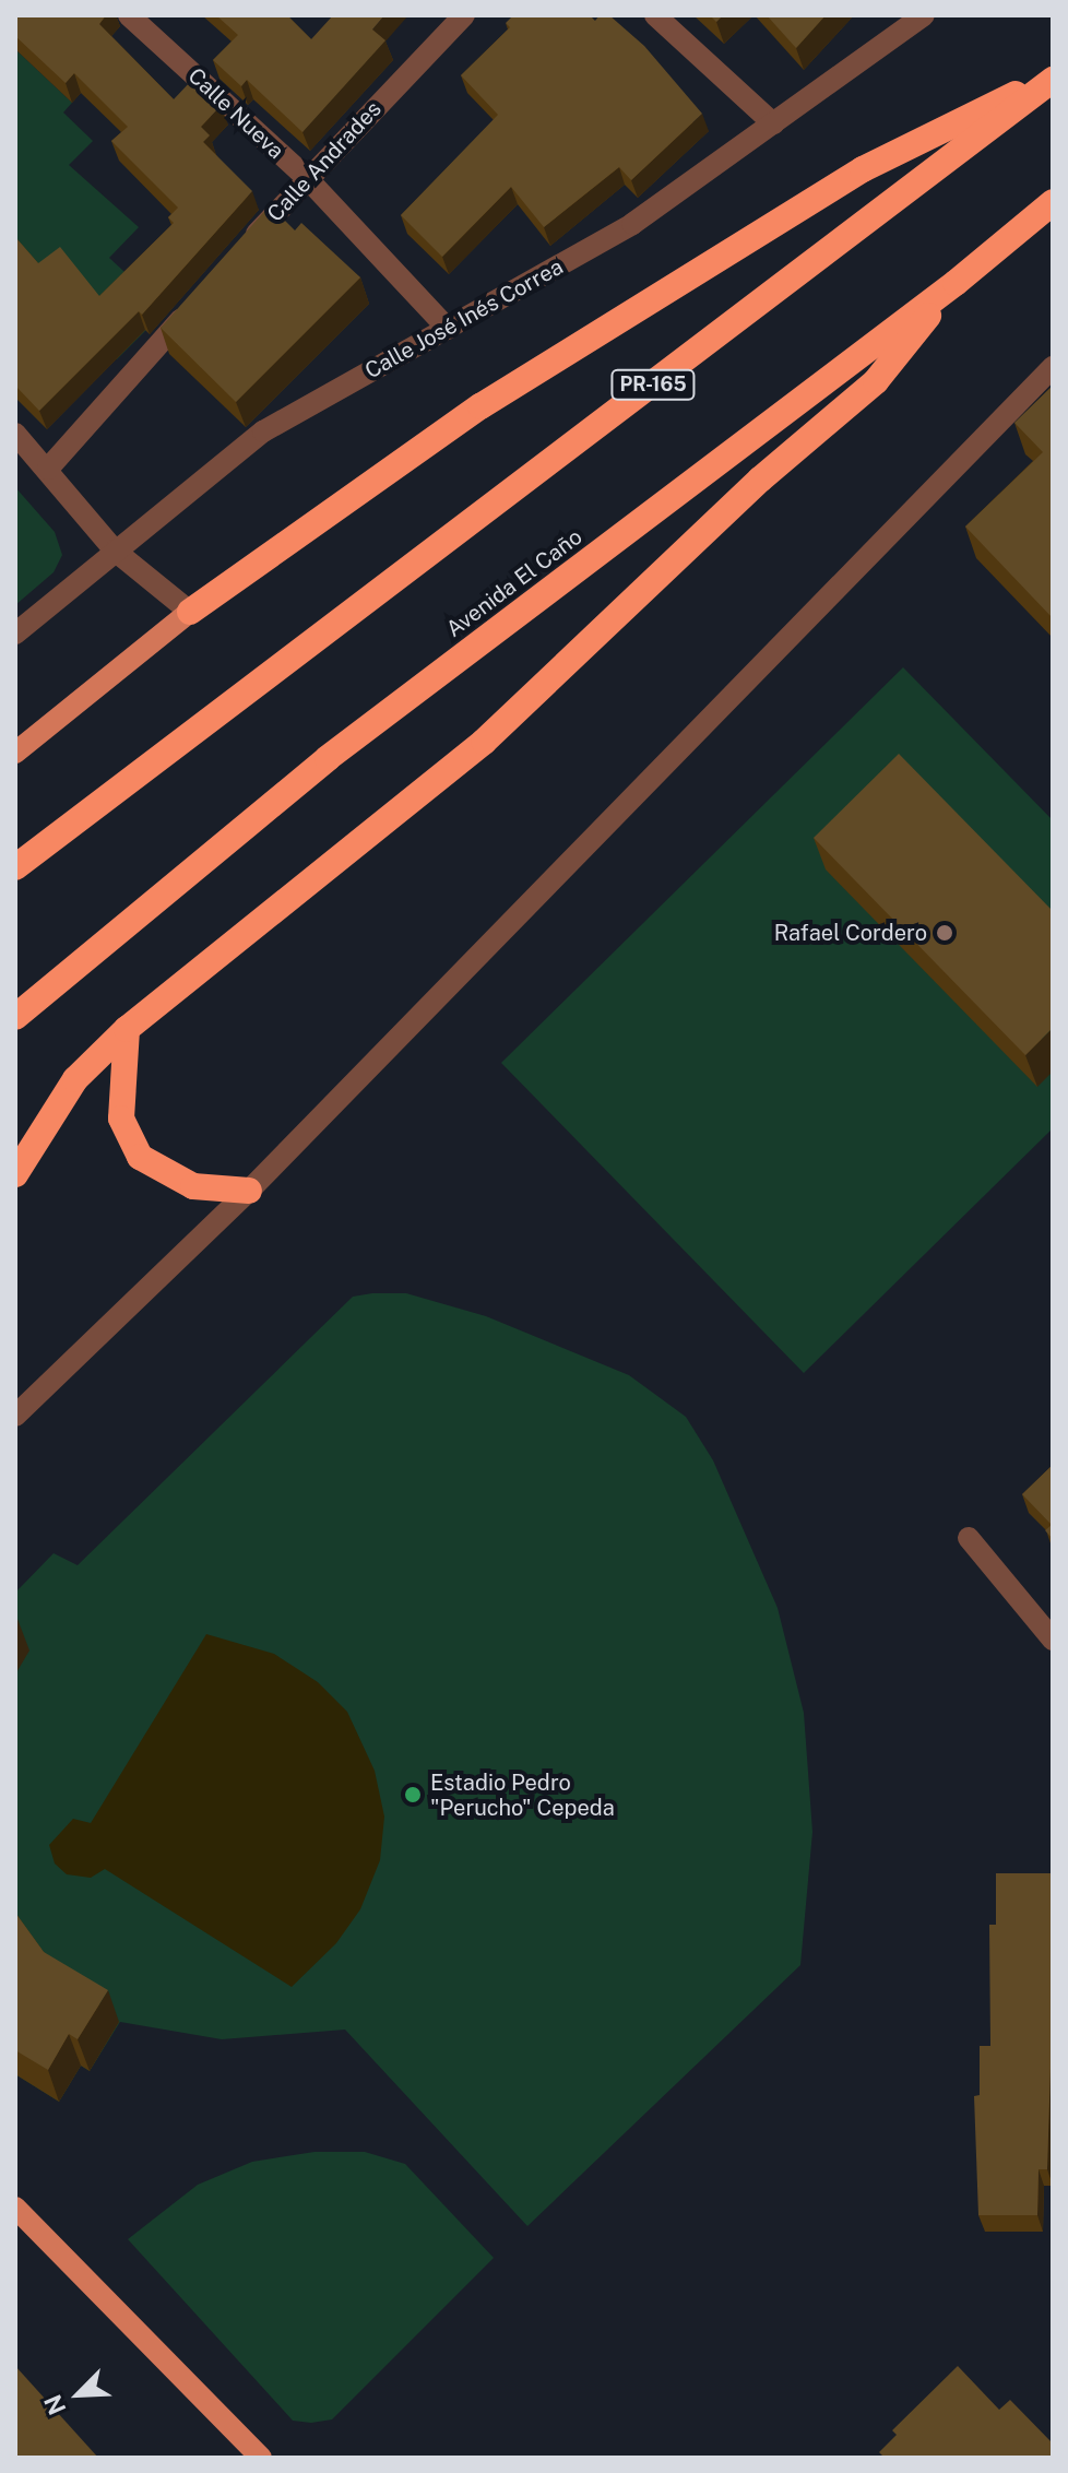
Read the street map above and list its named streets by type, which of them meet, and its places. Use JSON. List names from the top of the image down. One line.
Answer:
{"streets":{"highway":["PR-165","Avenida El Caño"],"street":["Calle Nueva","Calle Andrades","Calle José Inés Correa"]},"crossings":[["Calle Nueva","Calle Andrades"],["Calle Nueva","Calle José Inés Correa"]],"places":["Rafael Cordero","Estadio Pedro \"Perucho\" Cepeda"],"north":"bottom left"}
